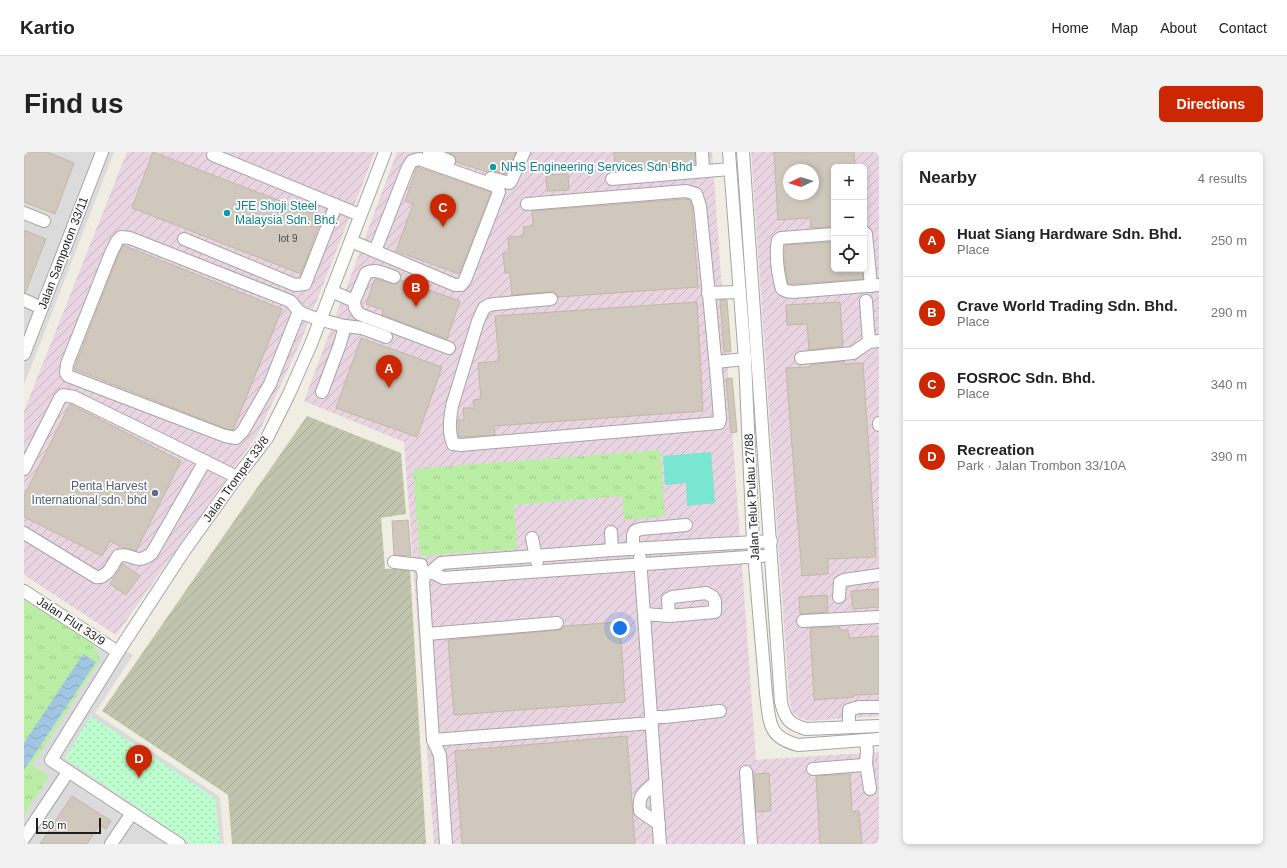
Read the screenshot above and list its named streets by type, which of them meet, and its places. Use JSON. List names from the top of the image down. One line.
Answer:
{"streets":{"street":["Jalan Sampoton 33/11","Jalan Trompet 33/8","Jalan Teluk Pulau 27/88","Jalan Flut 33/9"]},"crossings":[["Jalan Trompet 33/8","Jalan Flut 33/9"]],"places":["NHS Engineering Services Sdn Bhd","JFE Shoji Steel Malaysia Sdn. Bhd.","Penta Harvest International sdn. bhd"],"house_numbers":["lot 9"],"scale_bar":"50 m","north":"left","page":{"header":"Kartio","nav":["Home","Map","About","Contact"],"buttons":"Directions","title":"Find us","heading":["Nearby","4 results"],"map_buttons":["+","−"],"pins":["C","B","A","D"],"list":[{"mark":"A","name":"Huat Siang Hardware Sdn. Bhd.","note":"Place","value":"250 m"},{"mark":"B","name":"Crave World Trading Sdn. Bhd.","note":"Place","value":"290 m"},{"mark":"C","name":"FOSROC Sdn. Bhd.","note":"Place","value":"340 m"},{"mark":"D","name":"Recreation","note":"Park · Jalan Trombon 33/10A","value":"390 m"}],"scale":"50 m"}}
